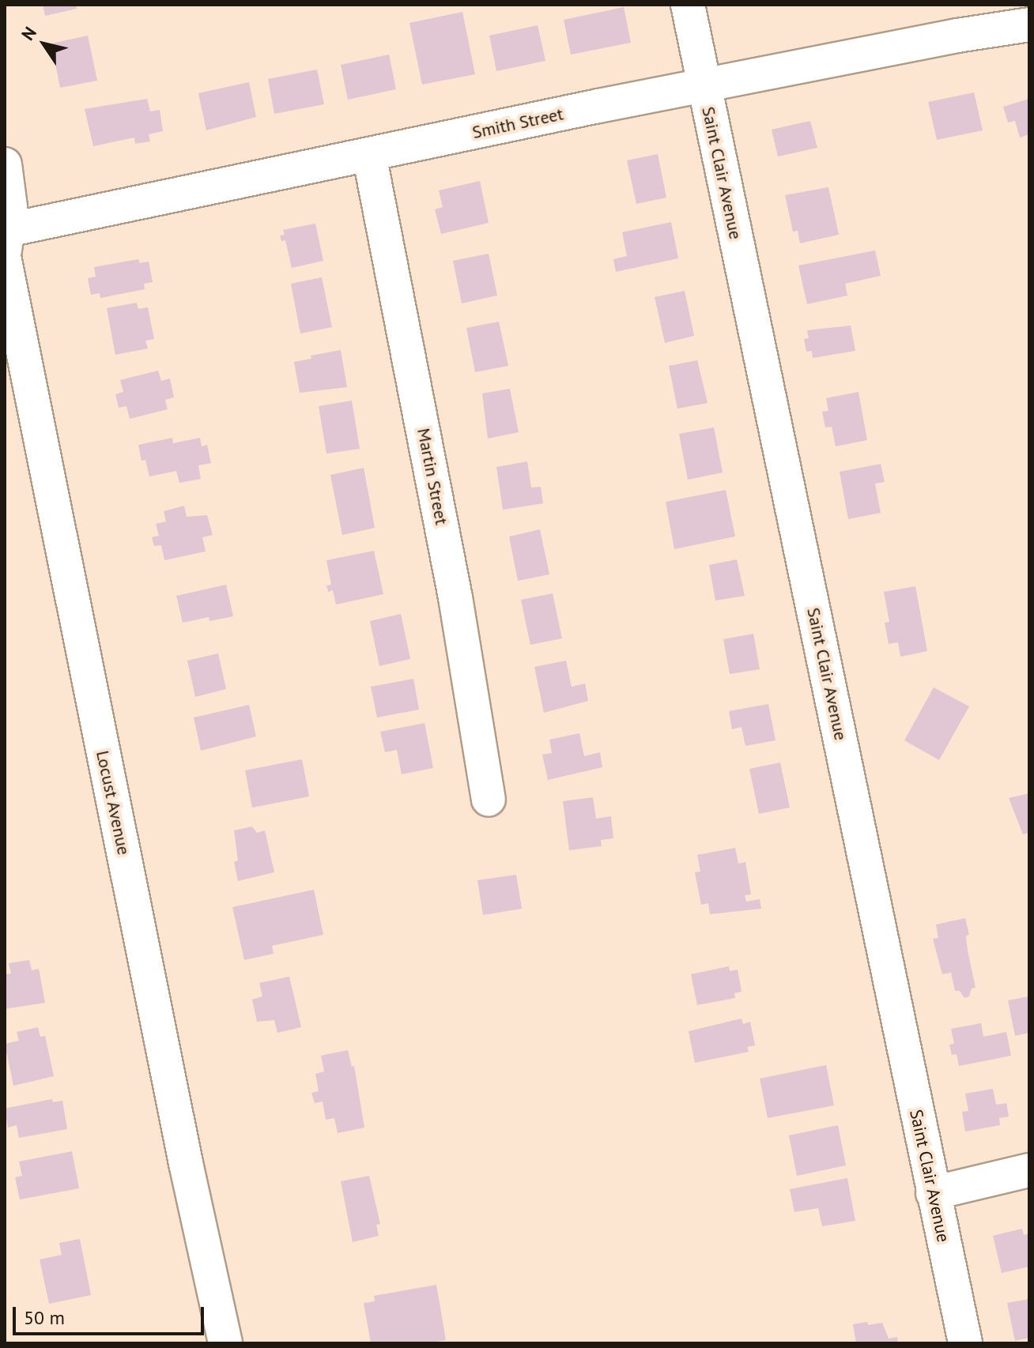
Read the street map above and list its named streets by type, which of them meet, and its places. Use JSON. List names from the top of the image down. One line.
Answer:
{"streets":{"street":["Smith Street","Saint Clair Avenue","Martin Street","Locust Avenue"]},"crossings":[["Smith Street","Saint Clair Avenue"],["Smith Street","Martin Street"],["Smith Street","Locust Avenue"]],"scale_bar":"50 m","north":"top left"}
